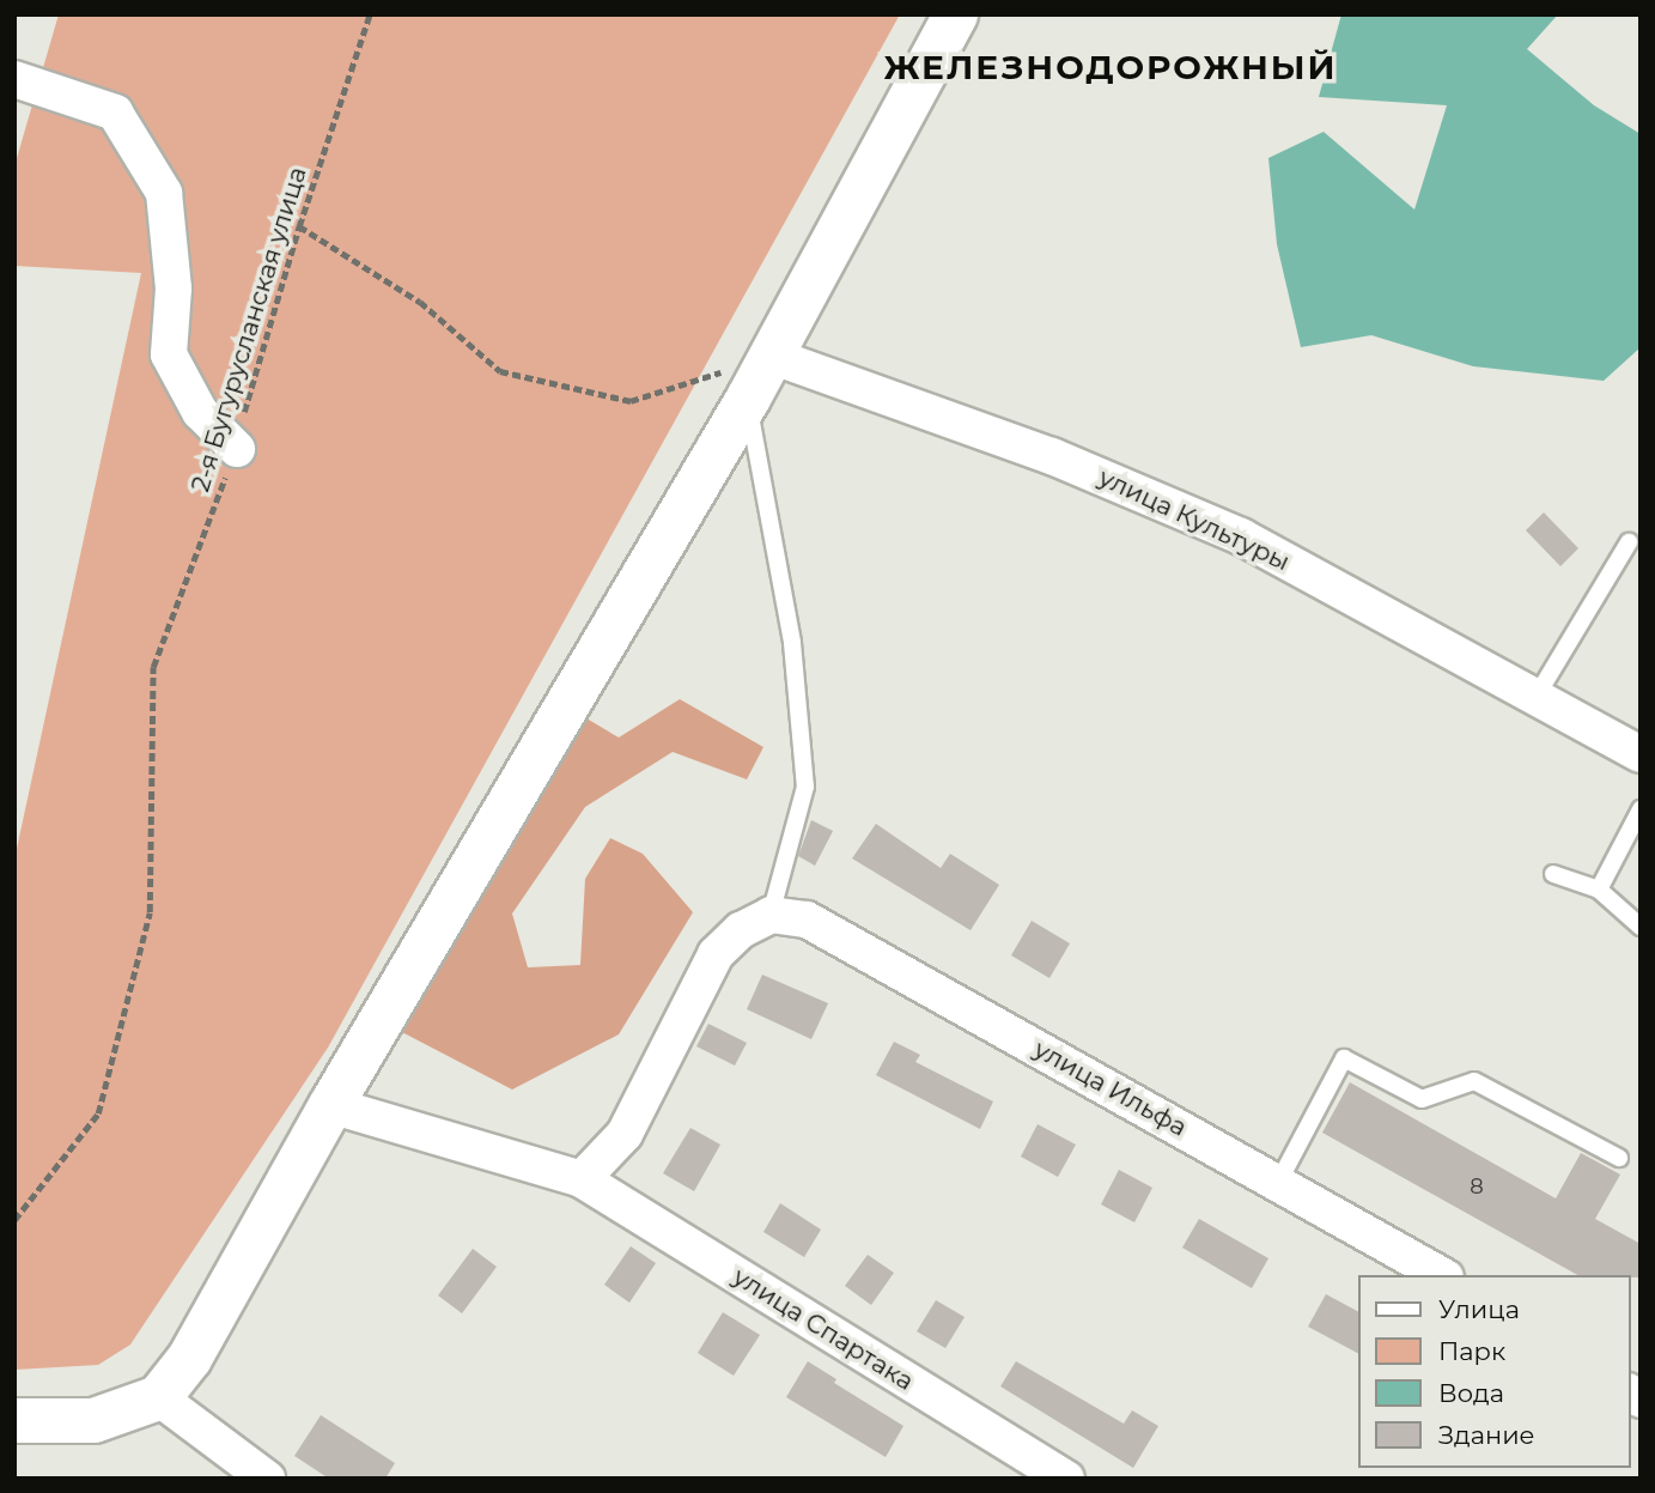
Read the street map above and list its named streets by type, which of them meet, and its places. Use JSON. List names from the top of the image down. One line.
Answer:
{"streets":{"street":["улица Культуры","улица Ильфа","улица Спартака"],"path":["2-я Бугурусланская улица"]},"districts":["ЖЕЛЕЗНОДОРОЖНЫЙ"],"house_numbers":["8"],"legend":["Улица","Парк","Вода","Здание"]}
